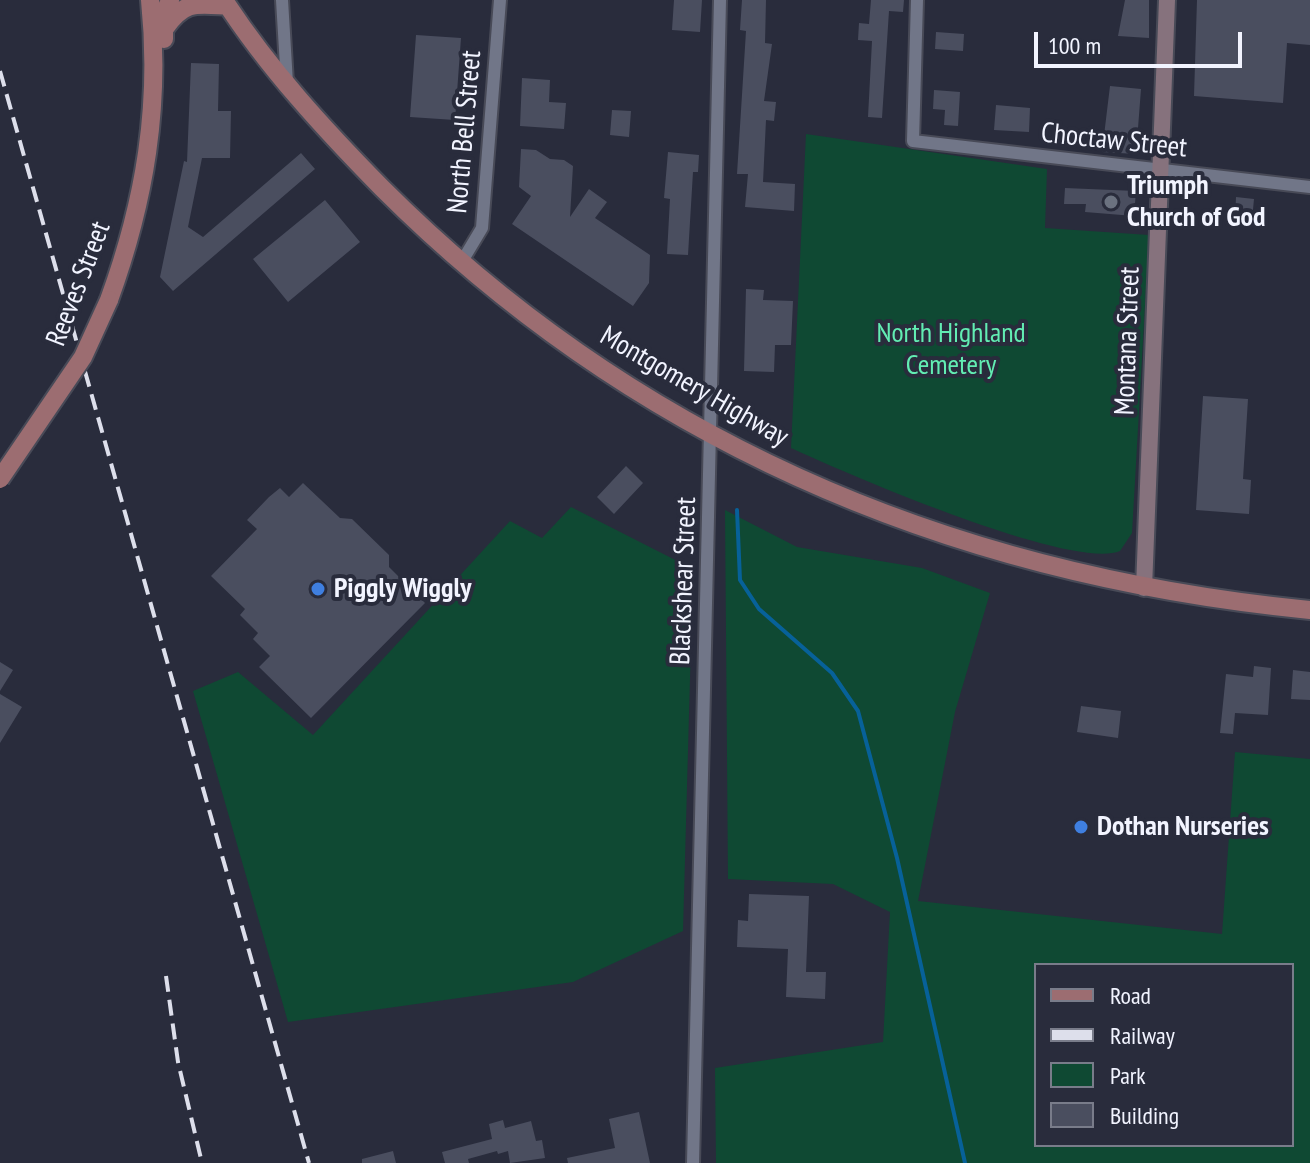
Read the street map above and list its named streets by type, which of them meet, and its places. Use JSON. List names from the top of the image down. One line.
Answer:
{"streets":{"main road":["Reeves Street","Montgomery Highway"],"street":["North Bell Street","Choctaw Street","Montana Street","Blackshear Street"]},"crossings":[["North Bell Street","Montgomery Highway"],["Choctaw Street","Montana Street"],["Montana Street","Montgomery Highway"],["Montgomery Highway","Blackshear Street"]],"parks":["North Highland Cemetery"],"places":["Triumph Church of God","Piggly Wiggly","Dothan Nurseries"],"legend":["Road","Railway","Park","Building"],"scale_bar":"100 m"}
